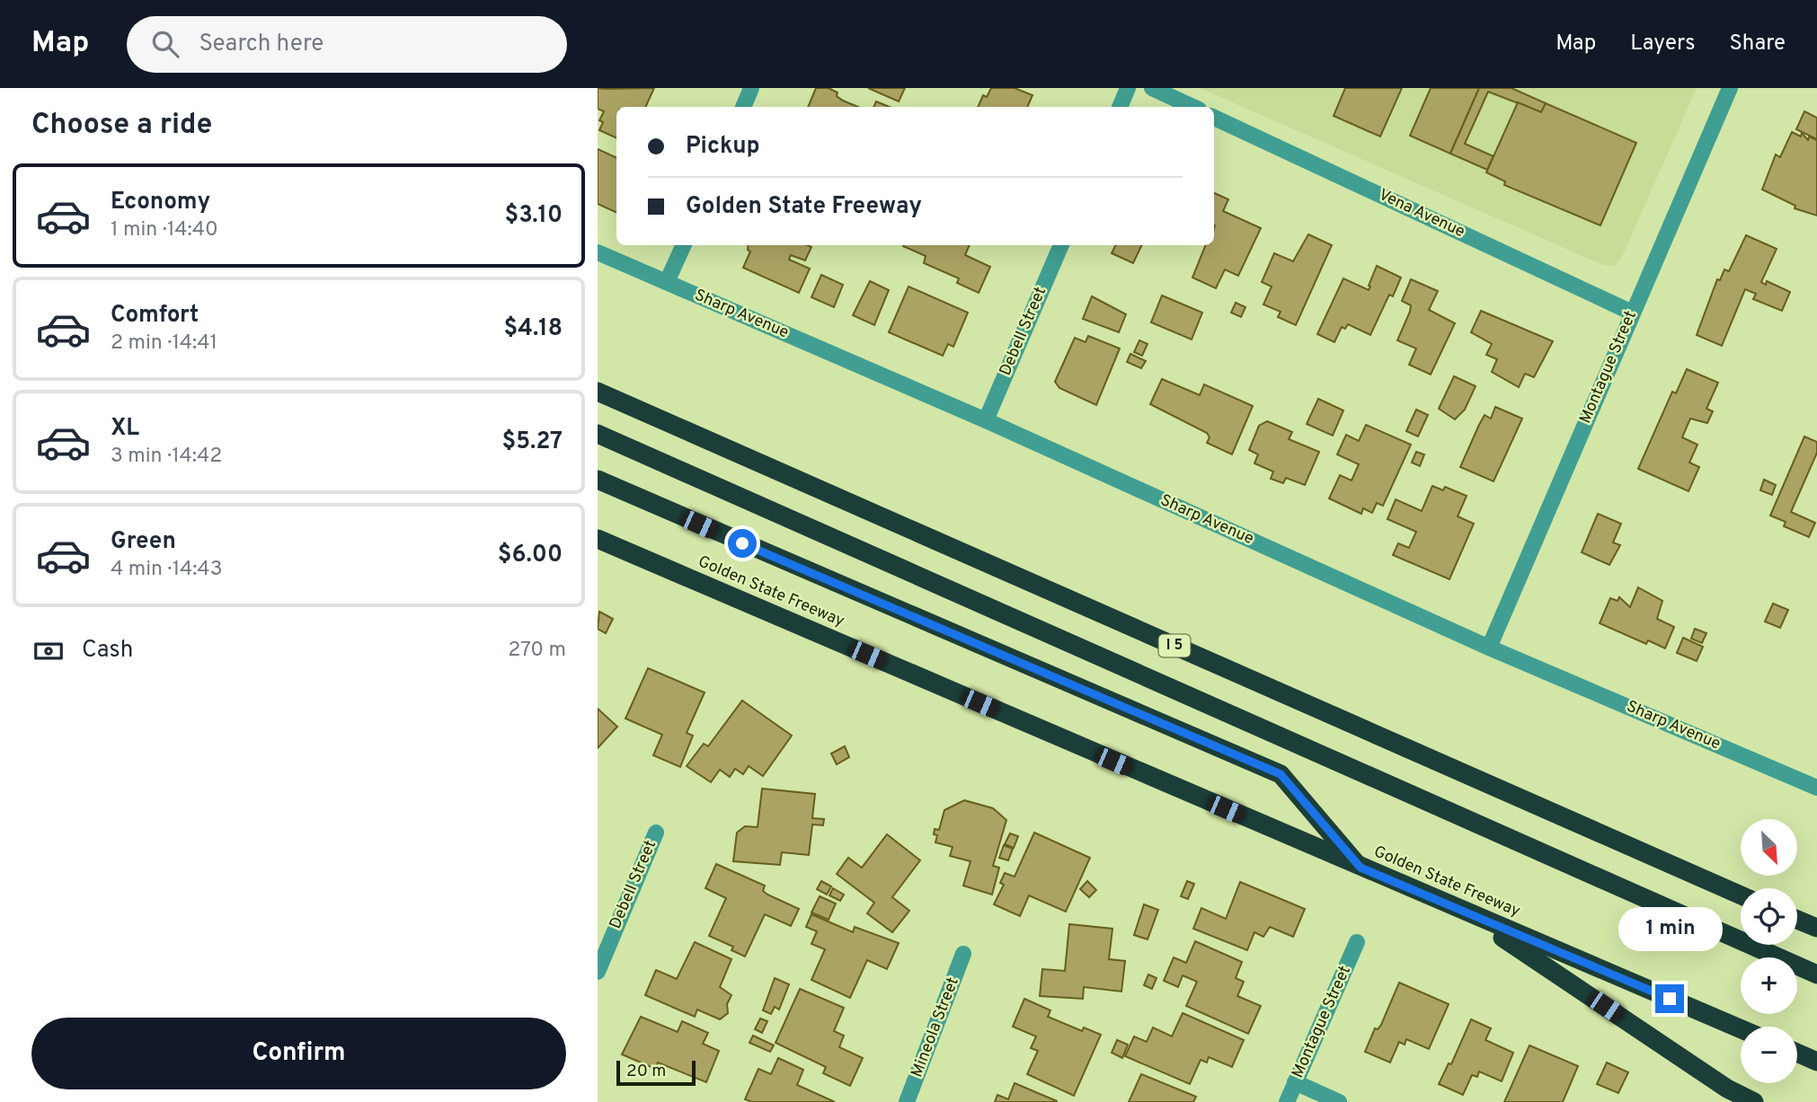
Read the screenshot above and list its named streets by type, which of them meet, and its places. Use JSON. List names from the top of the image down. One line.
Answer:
{"streets":{"highway":["Golden State Freeway","I 5"],"street":["Vena Avenue","Sharp Avenue","Debell Street","Montague Street","Mineola Street"]},"crossings":[["Vena Avenue","Montague Street"],["Sharp Avenue","Debell Street"],["Sharp Avenue","Montague Street"]],"scale_bar":"20 m","north":"bottom right","page":{"header":"Map","search":"Search here","nav":["Map","Layers","Share"],"heading":"Choose a ride","banner":["Pickup","Golden State Freeway"],"list":[{"name":"Economy","note":"1 min · 14:40","value":"$3.10"},{"name":"Comfort","note":"2 min · 14:41","value":"$4.18"},{"name":"XL","note":"3 min · 14:42","value":"$5.27"},{"name":"Green","note":"4 min · 14:43","value":"$6.00"}],"pay":["Cash","270 m"],"map_buttons":["+","−"],"bubble":"1 min","buttons":"Confirm","scale":"20 m"}}
